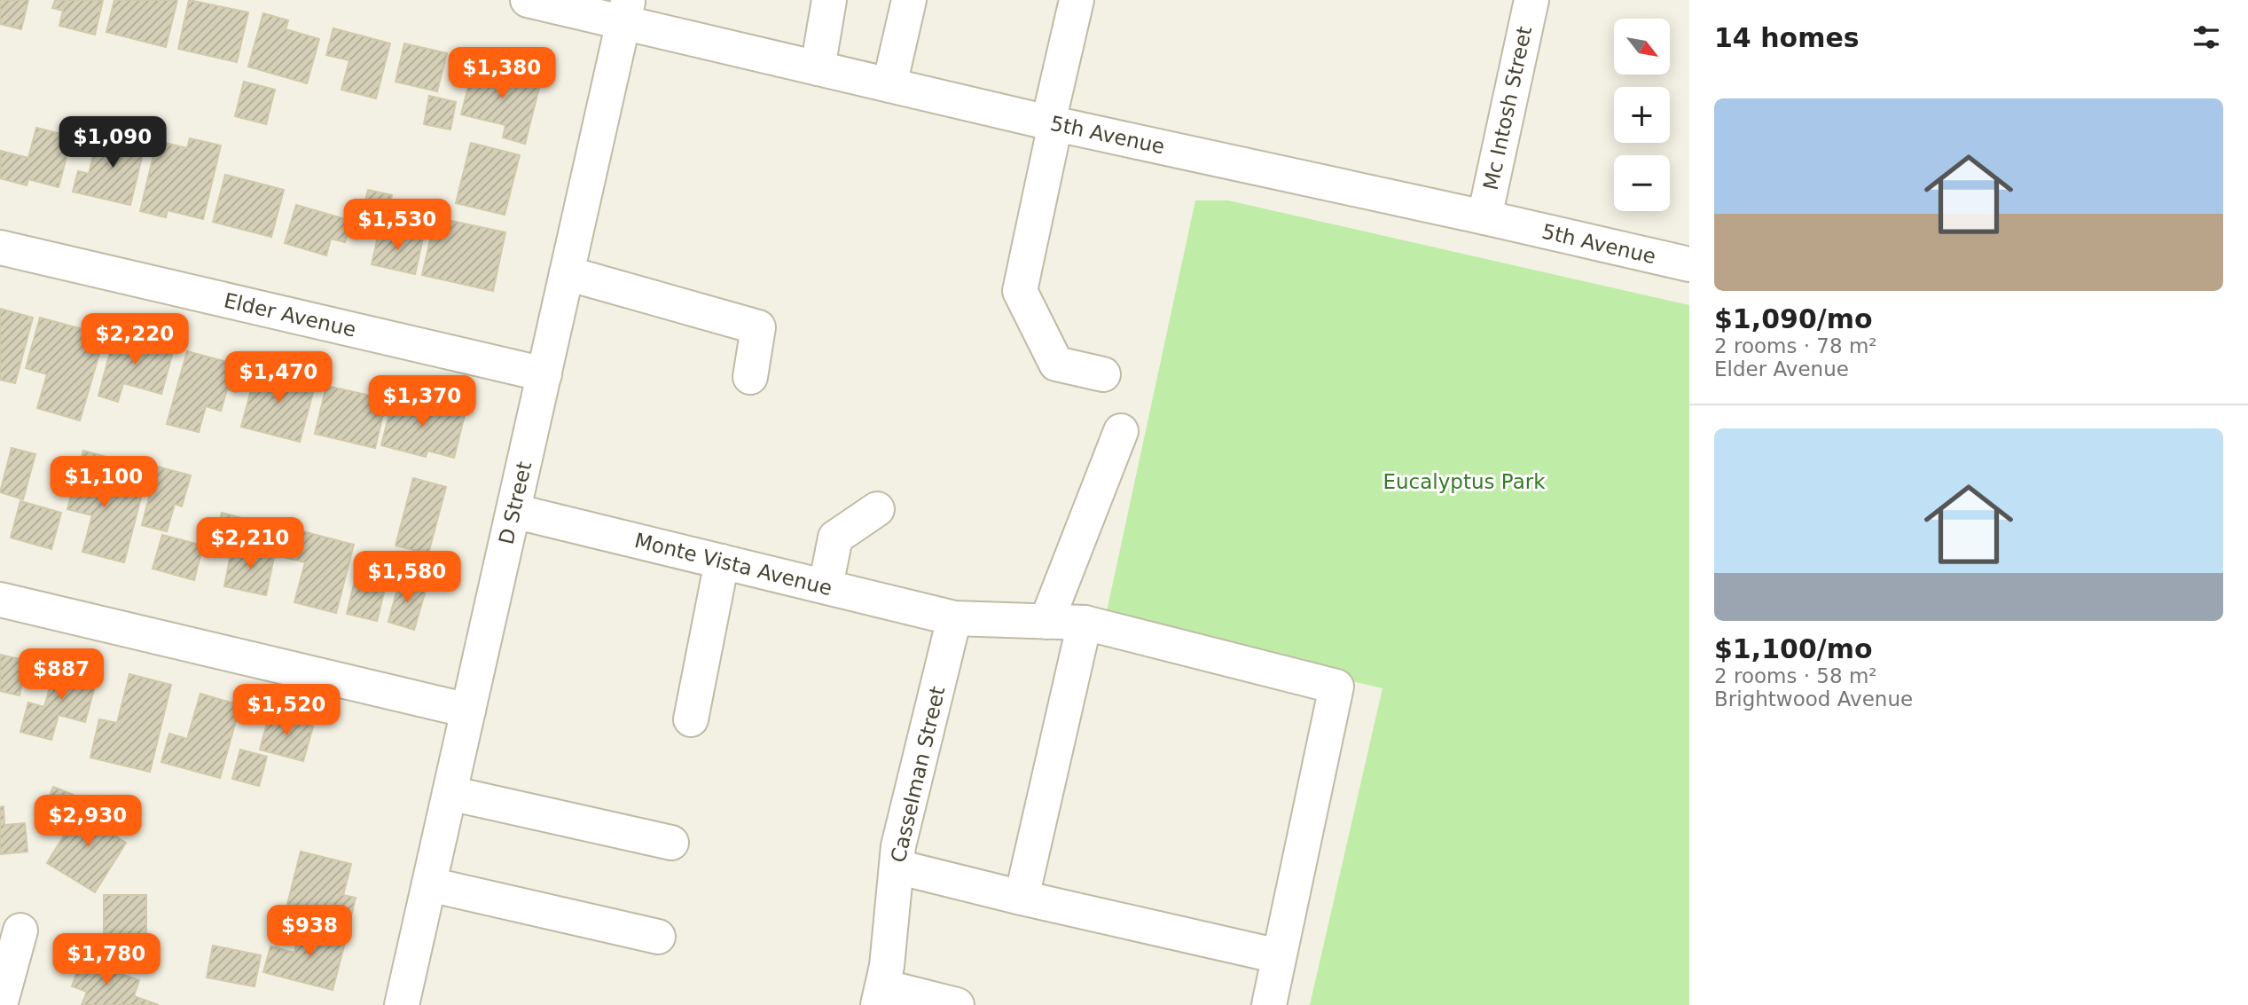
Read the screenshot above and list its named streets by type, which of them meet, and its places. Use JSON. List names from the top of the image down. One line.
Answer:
{"streets":{"street":["Mc Intosh Street","5th Avenue","Elder Avenue","D Street","Monte Vista Avenue","Casselman Street"]},"crossings":[["Mc Intosh Street","5th Avenue"],["5th Avenue","D Street"],["Elder Avenue","D Street"],["D Street","Monte Vista Avenue"],["Monte Vista Avenue","Casselman Street"]],"parks":["Eucalyptus Park"],"north":"bottom right","page":{"heading":"14 homes","map_buttons":["+","−"],"price":["$1,380","$1,090","$1,530","$2,220","$1,470","$1,370","$1,100","$2,210","$1,580","$887","$1,520","$2,930","$938","$1,780"],"list":[{"name":"$1,090/mo","note":"2 rooms · 78 m² · Elder Avenue"},{"name":"$1,100/mo","note":"2 rooms · 58 m² · Brightwood Avenue"}]}}
